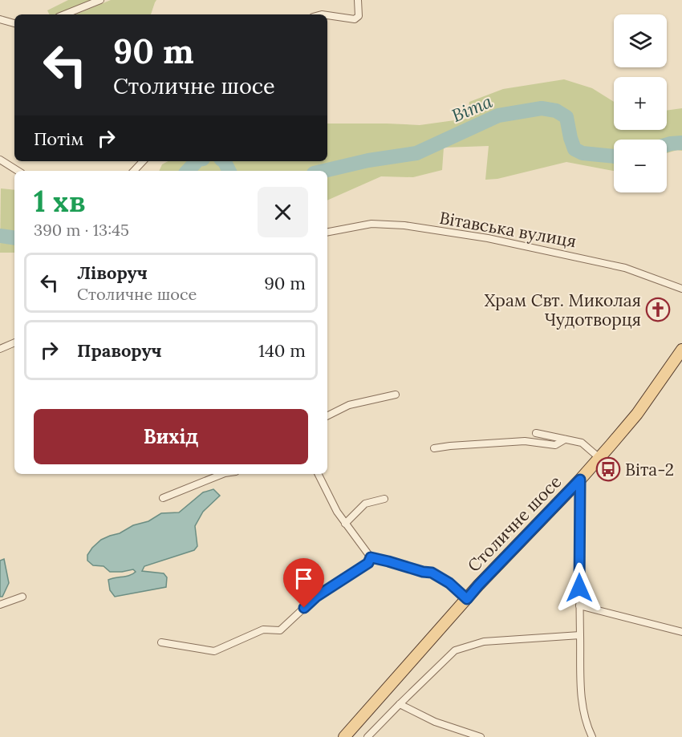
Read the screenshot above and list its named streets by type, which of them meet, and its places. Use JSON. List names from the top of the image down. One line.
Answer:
{"streets":{"main road":["Столичне шосе"],"street":["Вітавська вулиця"]},"water":["Віта"],"places":{"church":["Храм Свт. Миколая Чудотворця"],"bus stop":["Віта-2"]},"page":{"map_buttons":["+","−"],"turn":["90 m","Столичне шосе"],"then":"Потім","heading":["1 хв","390 m · 13:45"],"list":[{"name":"Ліворуч","note":"Столичне шосе","value":"90 m"},{"name":"Праворуч","value":"140 m"}],"buttons":"Вихід"}}
